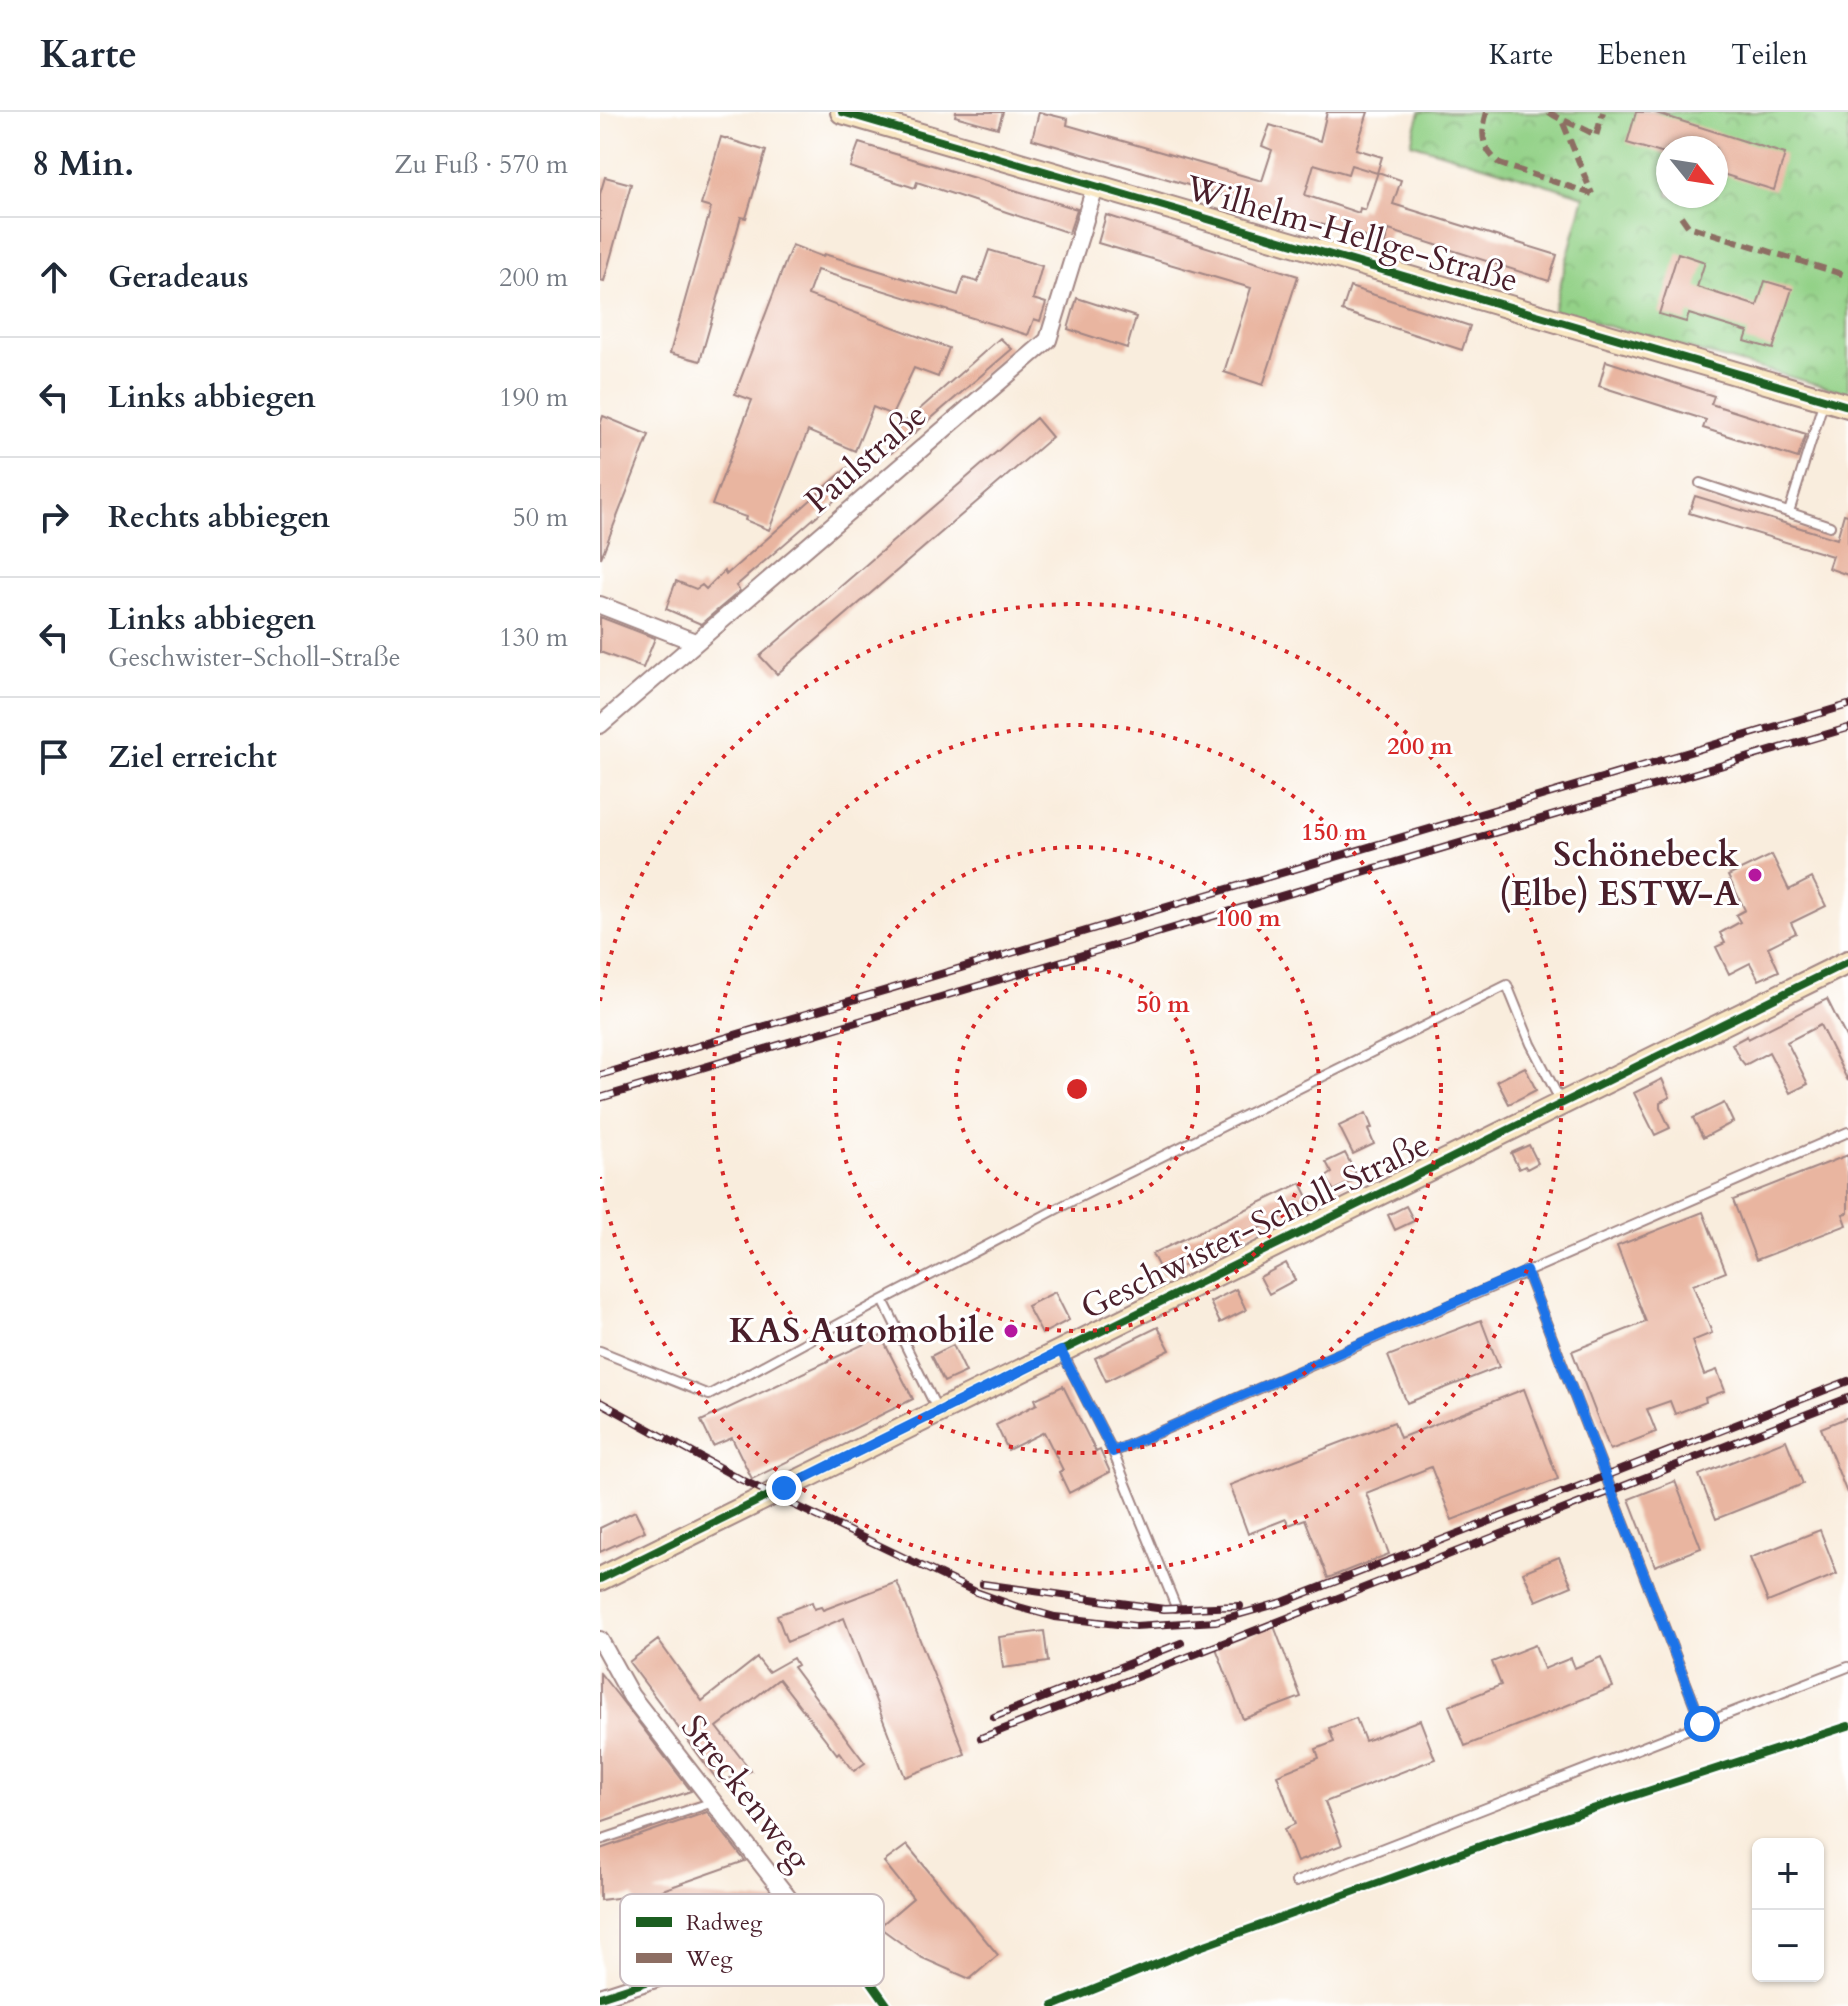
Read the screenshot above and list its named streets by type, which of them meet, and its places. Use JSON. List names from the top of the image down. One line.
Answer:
{"streets":{"street":["Wilhelm-Hellge-Straße","Paulstraße","Geschwister-Scholl-Straße","Streckenweg"]},"crossings":[["Wilhelm-Hellge-Straße","Paulstraße"]],"places":["Schönebeck (Elbe) ESTW-A","KAS Automobile"],"legend":["Radweg","Weg"],"north":"bottom right","page":{"header":"Karte","nav":["Karte","Ebenen","Teilen"],"heading":["8 Min.","Zu Fuß · 570 m"],"list":[["Geradeaus","200 m"],["Links abbiegen","190 m"],["Rechts abbiegen","50 m"],["Links abbiegen","Geschwister-Scholl-Straße","130 m"],"Ziel erreicht"],"map_buttons":["+","−"]},"rings":["200 m","150 m","100 m","50 m"]}
